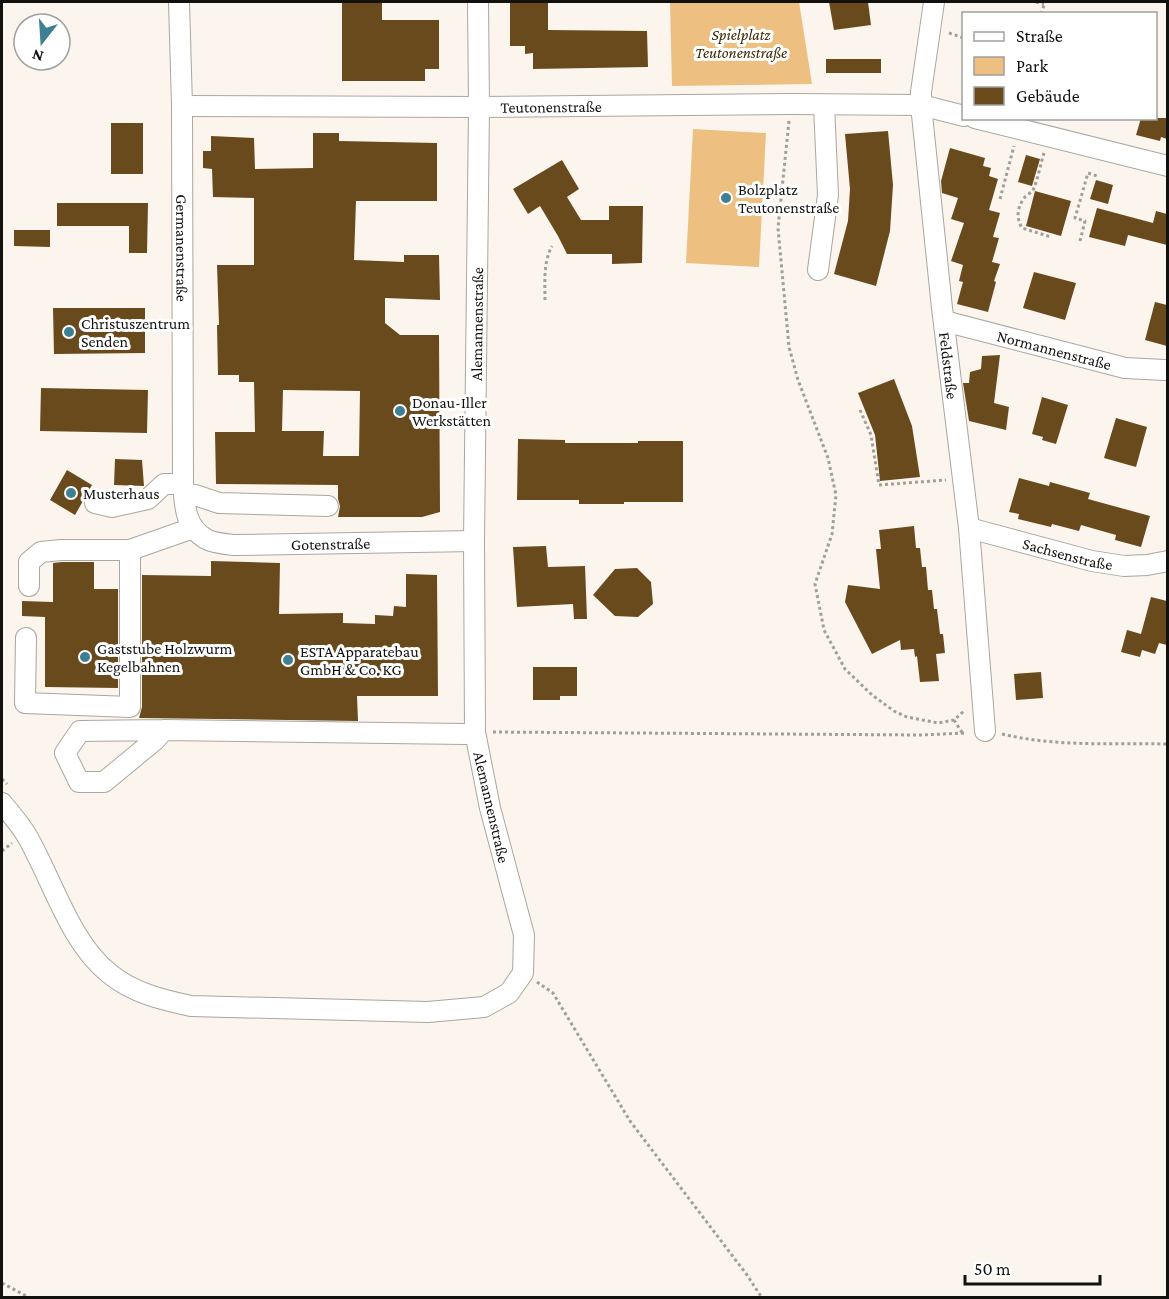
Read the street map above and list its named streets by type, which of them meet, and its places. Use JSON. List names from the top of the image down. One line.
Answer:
{"streets":{"street":["Teutonenstraße","Germanenstraße","Alemannenstraße","Normannenstraße","Feldstraße","Gotenstraße","Sachsenstraße"]},"crossings":[["Teutonenstraße","Germanenstraße"],["Teutonenstraße","Alemannenstraße"],["Teutonenstraße","Feldstraße"],["Germanenstraße","Gotenstraße"],["Alemannenstraße","Gotenstraße"],["Normannenstraße","Feldstraße"],["Feldstraße","Sachsenstraße"]],"parks":["Spielplatz Teutonenstraße"],"places":["Bolzplatz Teutonenstraße","Christuszentrum Senden","Donau-Iller Werkstätten","Musterhaus","Gaststube Holzwurm Kegelbahnen","ESTA Apparatebau GmbH & Co. KG"],"legend":["Straße","Park","Gebäude"],"scale_bar":"50 m","north":"bottom"}
